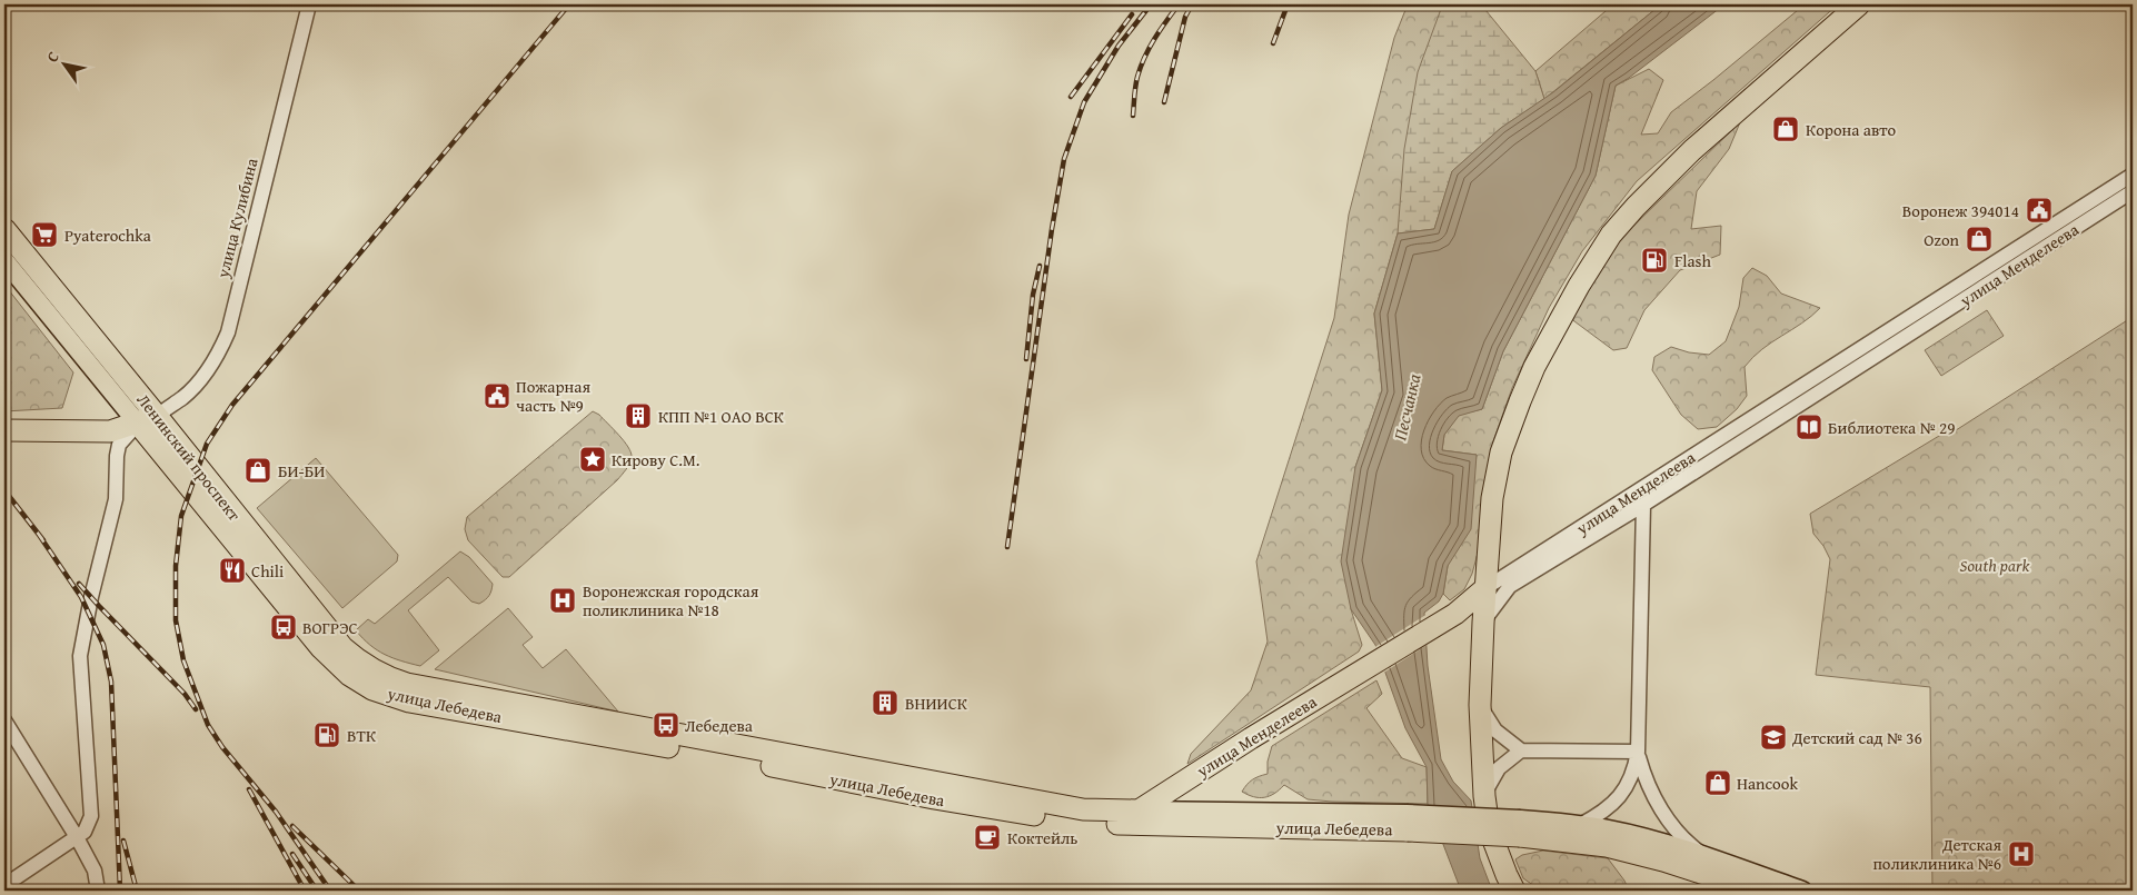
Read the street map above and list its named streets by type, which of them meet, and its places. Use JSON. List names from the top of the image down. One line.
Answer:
{"streets":{"highway":["улица Менделеева","Ленинский проспект","улица Лебедева"],"street":["улица Кулибина"]},"crossings":[["улица Кулибина","Ленинский проспект"],["улица Менделеева","улица Лебедева"],["Ленинский проспект","улица Лебедева"]],"water":["Песчанка"],"parks":["South park"],"places":{"shop":["Корона авто","Ozon","БИ-БИ","Hancook"],"public building":["Воронеж 394014","Пожарная часть №9"],"supermarket":["Pyaterochka"],"fuel station":["Flash","ВТК"],"building":["КПП №1 ОАО ВСК","ВНИИСК"],"library":["Библиотека № 29"],"place":["Кирову С.М."],"restaurant":["Chili"],"hospital":["Воронежская городская поликлиника №18","Детская поликлиника №6"],"bus stop":["ВОГРЭС","Лебедева"],"school or university":["Детский сад № 36"],"cafe":["Коктейль"]},"north":"top left"}
